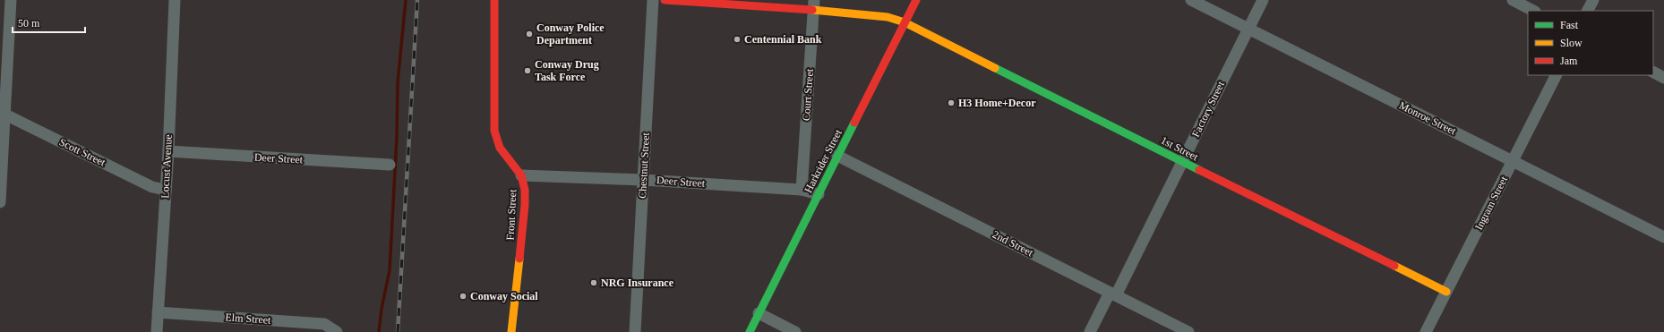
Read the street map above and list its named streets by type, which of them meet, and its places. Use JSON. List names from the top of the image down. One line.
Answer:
{"streets":{"street":["Court Street","Factory Street","Monroe Street","1st Street","Scott Street","Deer Street","Harkrider Street","Chestnut Street","Locust Avenue","Ingram Street","Front Street","2nd Street","Elm Street"]},"crossings":[["Court Street","1st Street"],["Court Street","Deer Street"],["Factory Street","Monroe Street"],["Factory Street","1st Street"],["Factory Street","2nd Street"],["Monroe Street","Ingram Street"],["1st Street","Harkrider Street"],["1st Street","Ingram Street"],["Scott Street","Locust Avenue"],["Deer Street","Harkrider Street"],["Deer Street","Chestnut Street"],["Deer Street","Locust Avenue"],["Deer Street","Front Street"],["Harkrider Street","2nd Street"],["Locust Avenue","Elm Street"]],"places":["Conway Police Department","Centennial Bank","Conway Drug Task Force","H3 Home+Decor","NRG Insurance","Conway Social"],"legend":["Fast","Slow","Jam"],"scale_bar":"50 m"}
